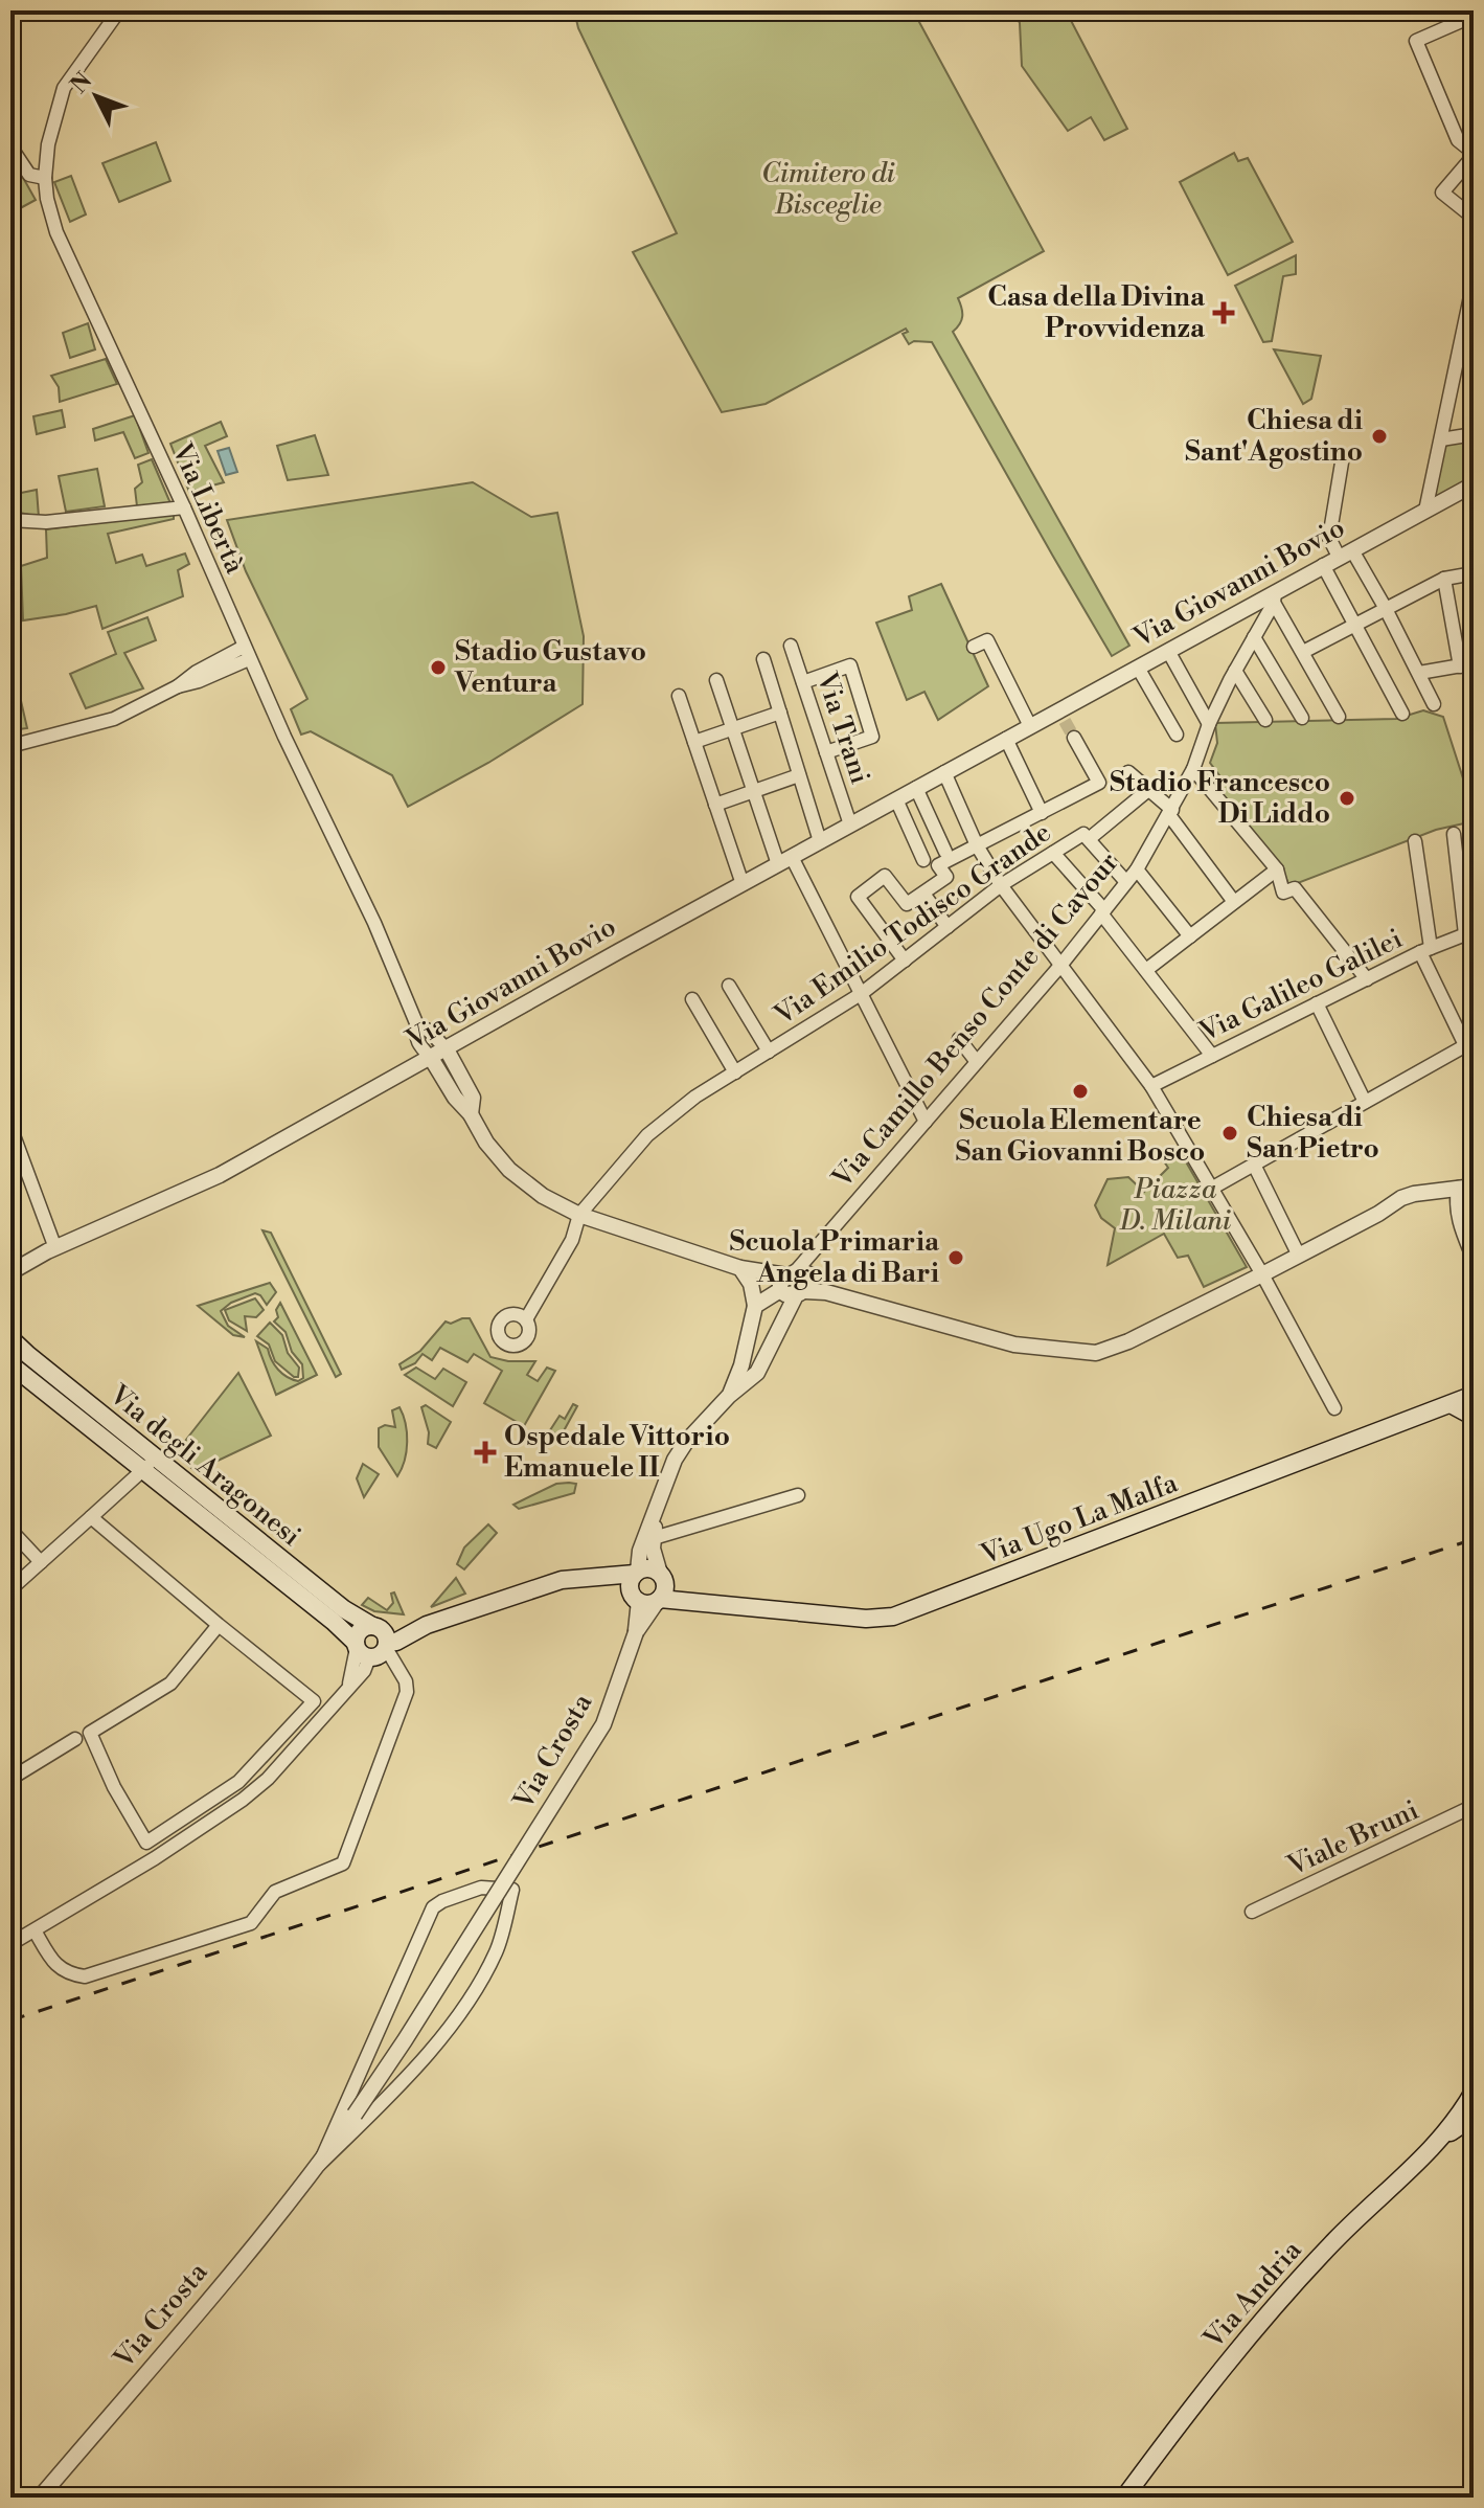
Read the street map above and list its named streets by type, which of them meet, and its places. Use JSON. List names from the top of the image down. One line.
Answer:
{"streets":{"main road":["Via degli Aragonesi","Via Ugo La Malfa","Via Andria"],"street":["Via Libertà","Via Giovanni Bovio","Via Trani","Via Emilio Todisco Grande","Via Galileo Galilei","Via Camillo Benso Conte di Cavour","Via Crosta","Viale Bruni"]},"crossings":[["Via Libertà","Via Giovanni Bovio"],["Via Giovanni Bovio","Via Trani"],["Via Giovanni Bovio","Via Camillo Benso Conte di Cavour"],["Via Ugo La Malfa","Via Crosta"]],"parks":["Cimitero di Bisceglie","Piazza D. Milani"],"places":{"health":["Casa della Divina Provvidenza","Ospedale Vittorio Emanuele II"],"other":["Chiesa di Sant'Agostino","Stadio Gustavo Ventura","Stadio Francesco Di Liddo","Scuola Elementare San Giovanni Bosco","Chiesa di San Pietro","Scuola Primaria Angela di Bari"]},"north":"top left"}
